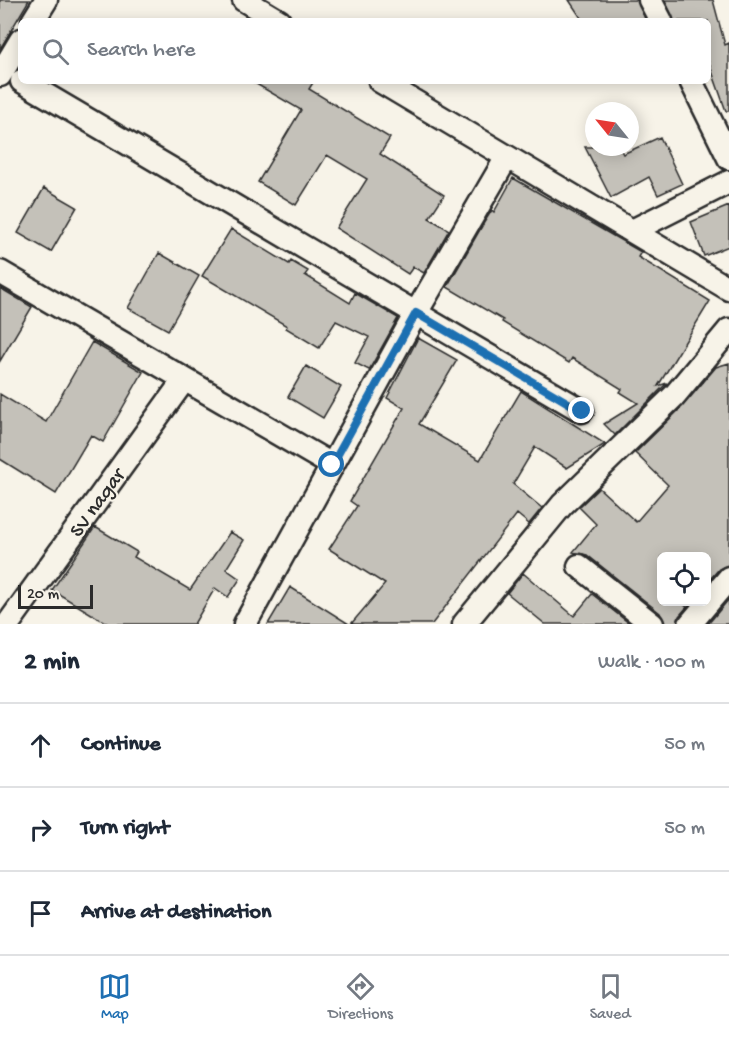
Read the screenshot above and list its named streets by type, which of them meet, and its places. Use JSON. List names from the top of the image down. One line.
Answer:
{"streets":{"street":["SV nagar"]},"scale_bar":"20 m","north":"top left","page":{"search":"Search here","scale":"20 m","heading":["2 min","Walk · 100 m"],"list":[["Continue","50 m"],["Turn right","50 m"],"Arrive at destination"],"nav":["Map","Directions","Saved"]}}
